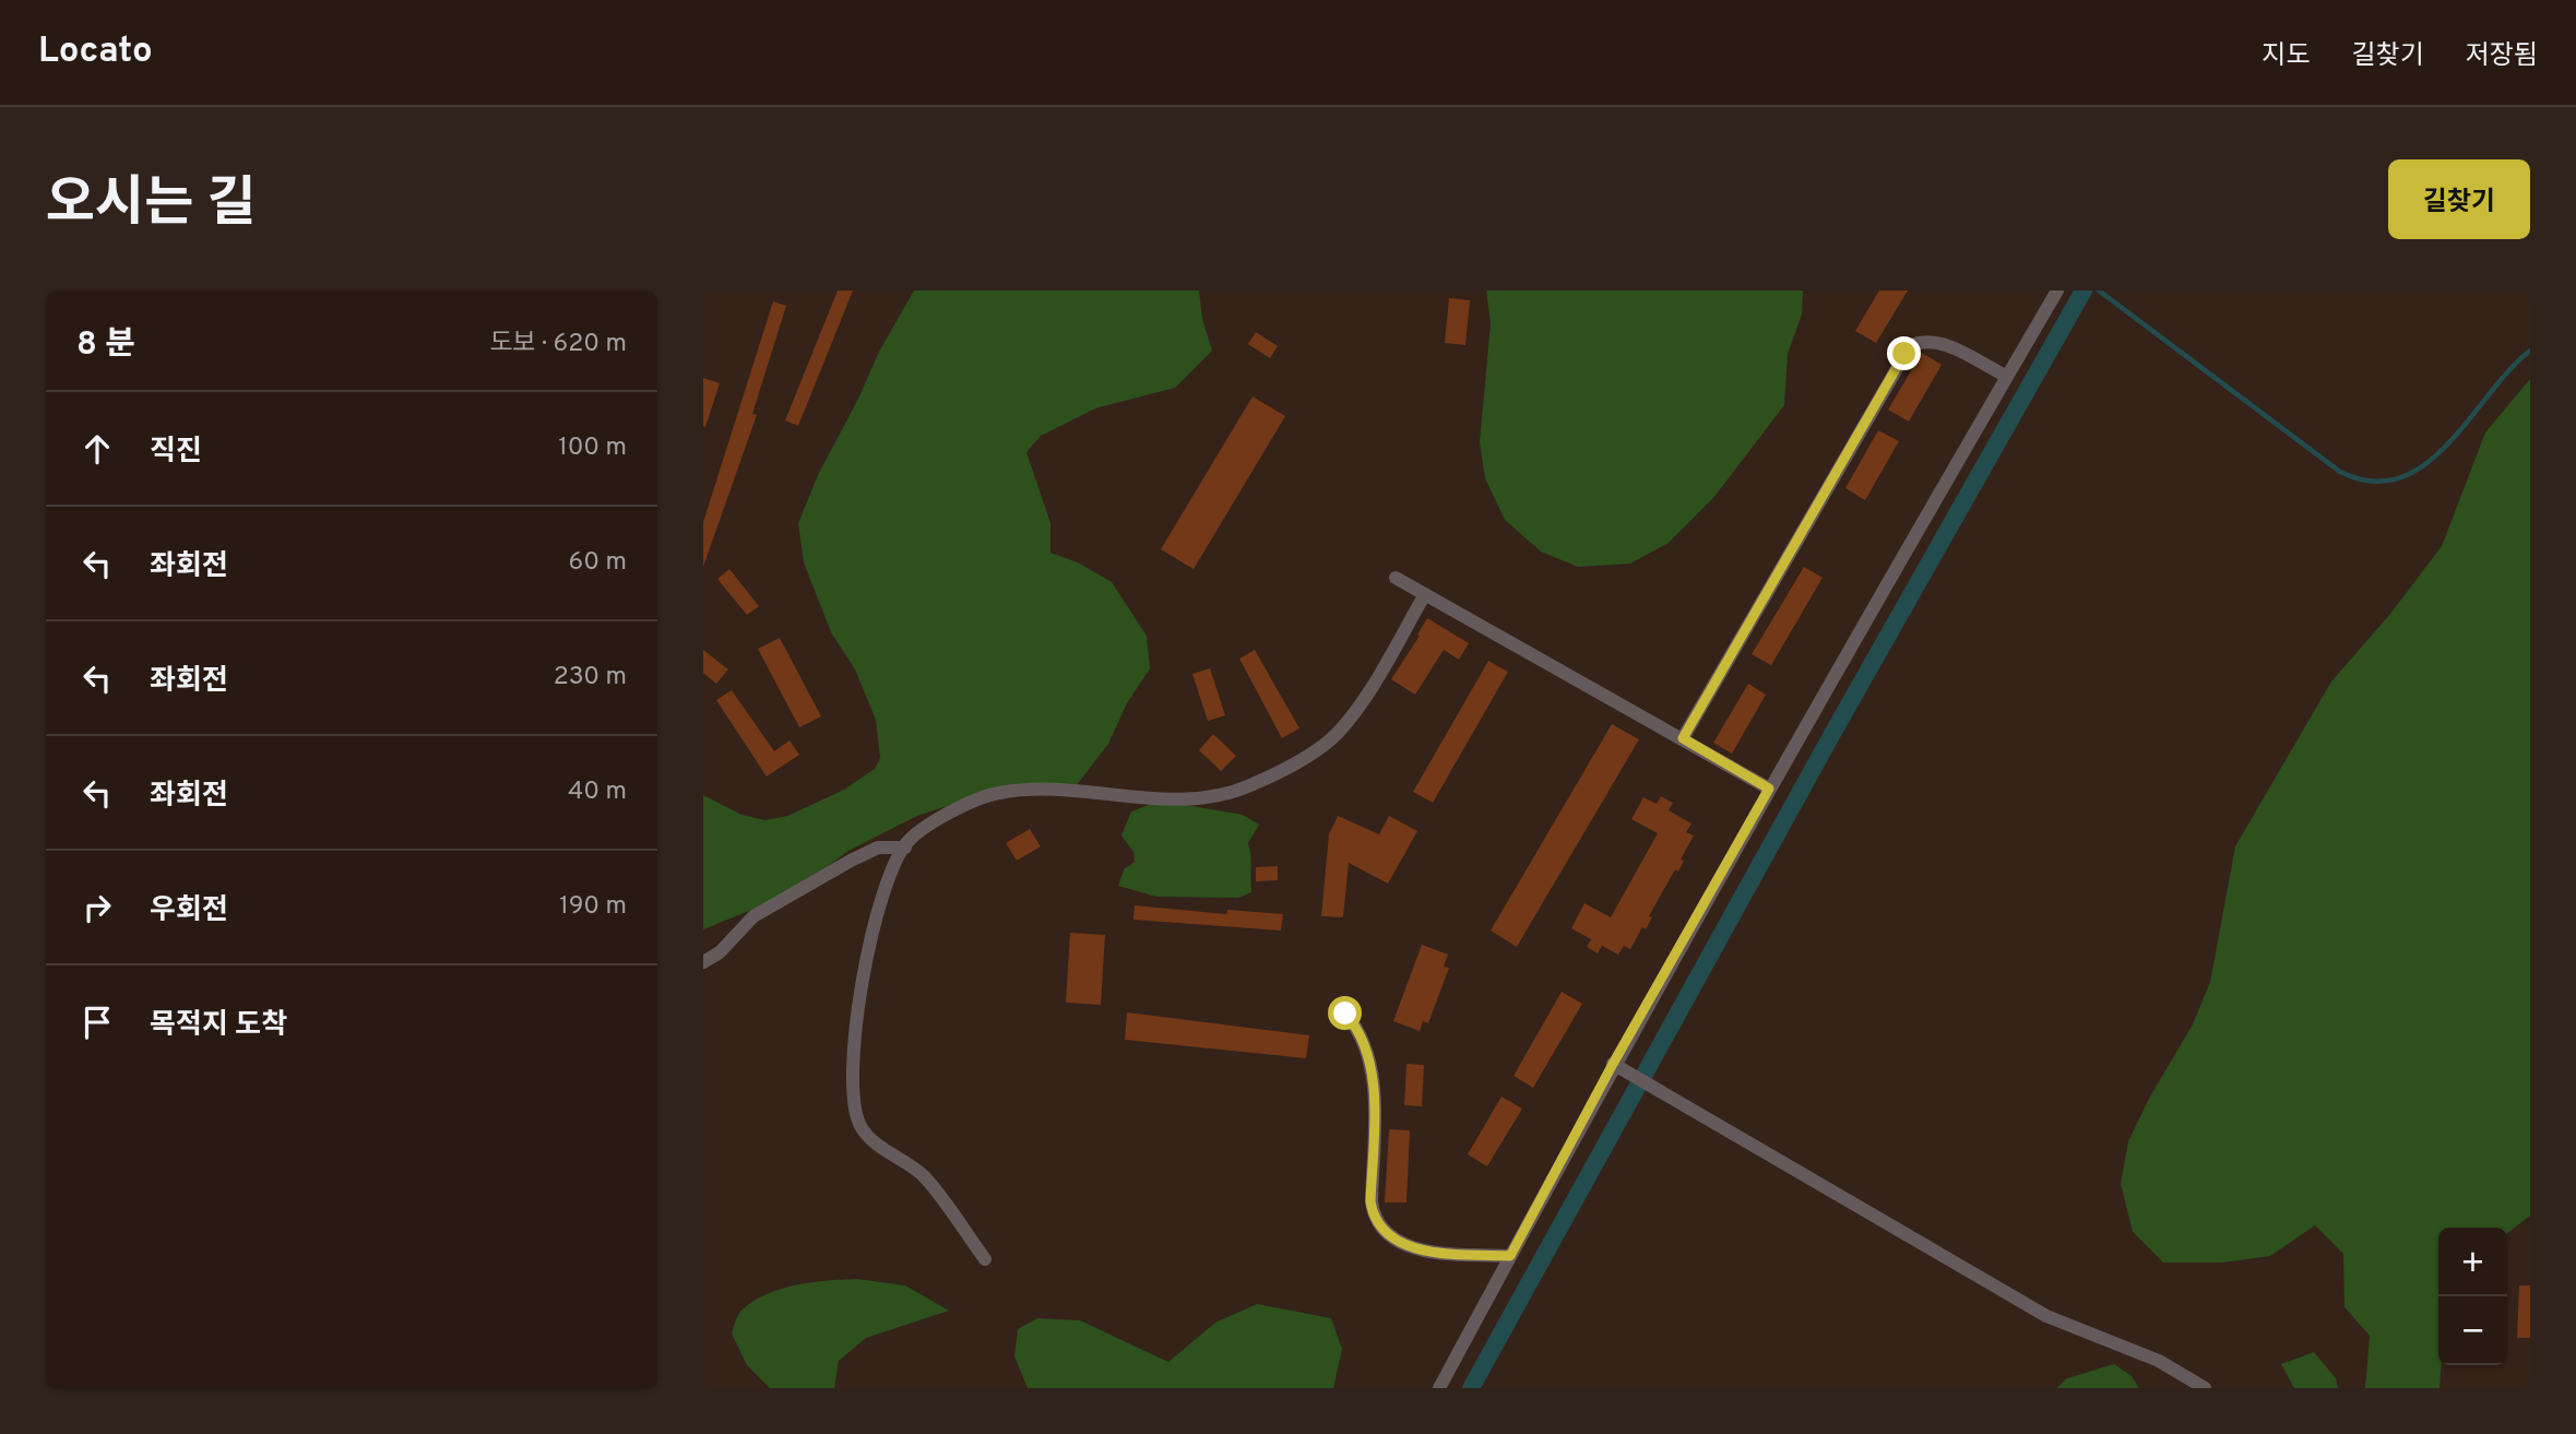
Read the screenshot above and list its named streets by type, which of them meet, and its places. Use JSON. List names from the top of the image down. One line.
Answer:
{"page":{"header":"Locato","nav":["지도","길찾기","저장됨"],"title":"오시는 길","buttons":"길찾기","heading":["8 분","도보 · 620 m"],"list":[["직진","100 m"],["좌회전","60 m"],["좌회전","230 m"],["좌회전","40 m"],["우회전","190 m"],"목적지 도착"],"map_buttons":["+","−"]}}
